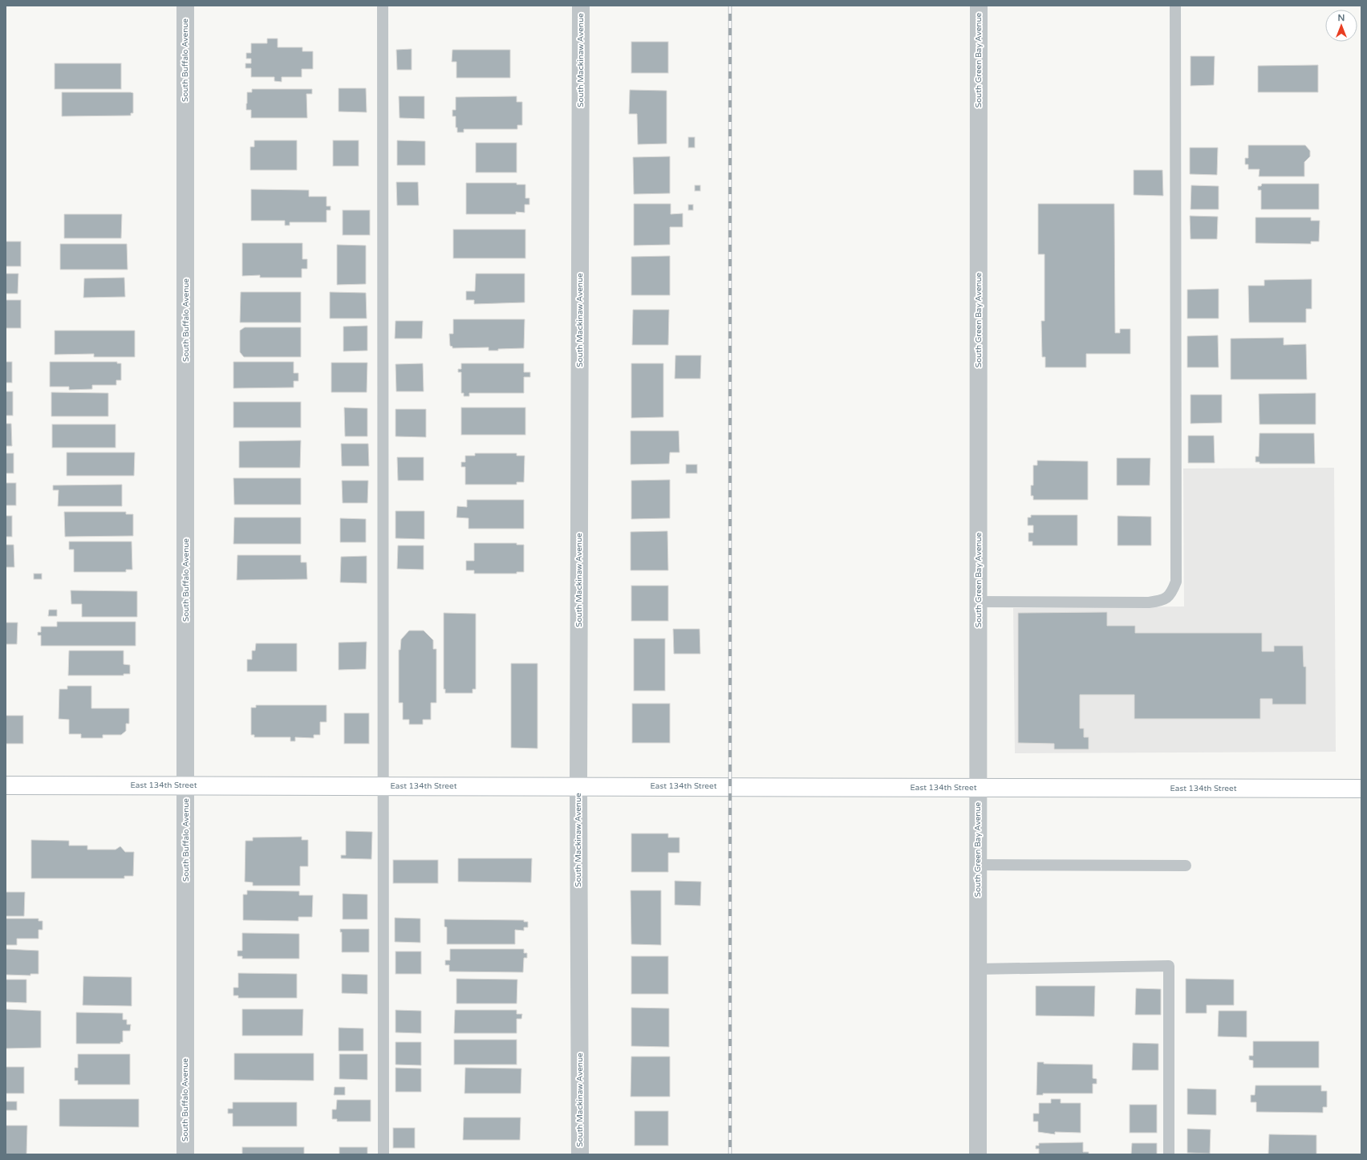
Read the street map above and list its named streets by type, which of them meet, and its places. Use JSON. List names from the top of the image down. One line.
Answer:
{"streets":{"street":["South Buffalo Avenue","South Mackinaw Avenue","South Green Bay Avenue","East 134th Street"]},"crossings":[["South Buffalo Avenue","East 134th Street"],["South Mackinaw Avenue","East 134th Street"],["South Green Bay Avenue","East 134th Street"]],"north":"top"}
